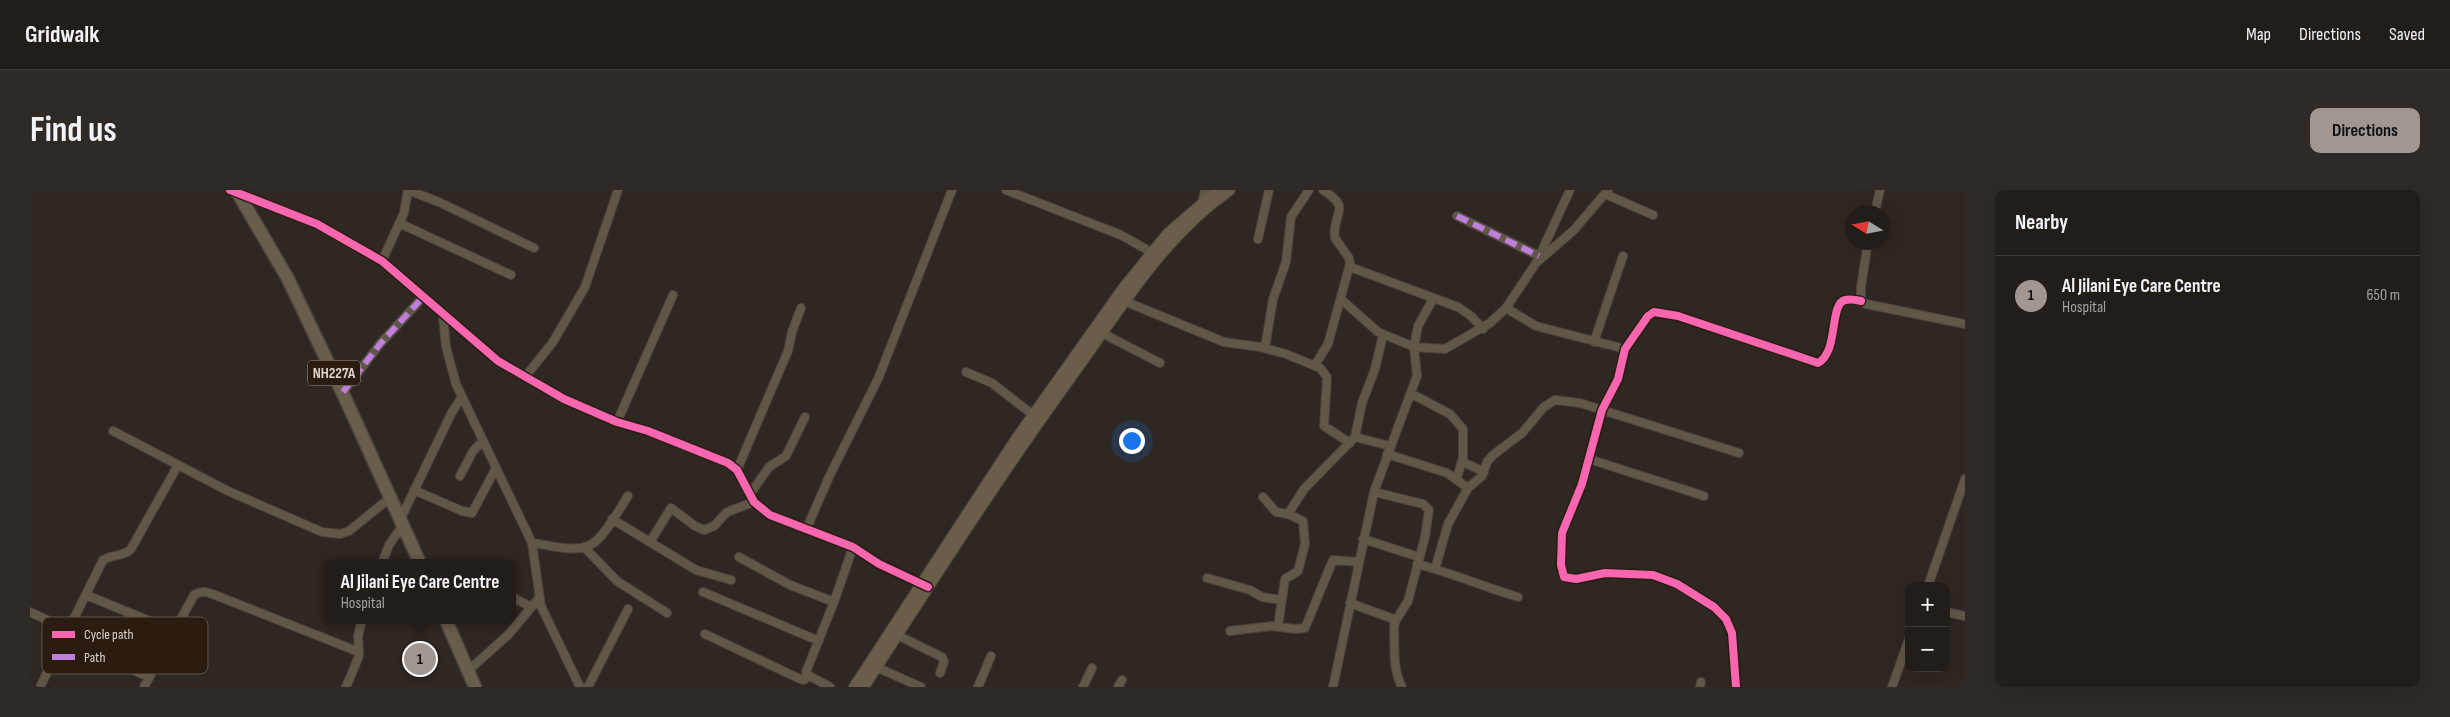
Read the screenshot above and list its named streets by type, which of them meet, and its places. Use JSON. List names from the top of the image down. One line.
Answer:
{"streets":{"highway":["NH227A"]},"legend":["Cycle path","Path"],"north":"left","page":{"header":"Gridwalk","nav":["Map","Directions","Saved"],"buttons":"Directions","title":"Find us","heading":"Nearby","list":[{"mark":"1","name":"Al Jilani Eye Care Centre","note":"Hospital","value":"650 m"}],"popup":["Al Jilani Eye Care Centre","Hospital"],"map_buttons":["+","−"],"pins":"1"}}
